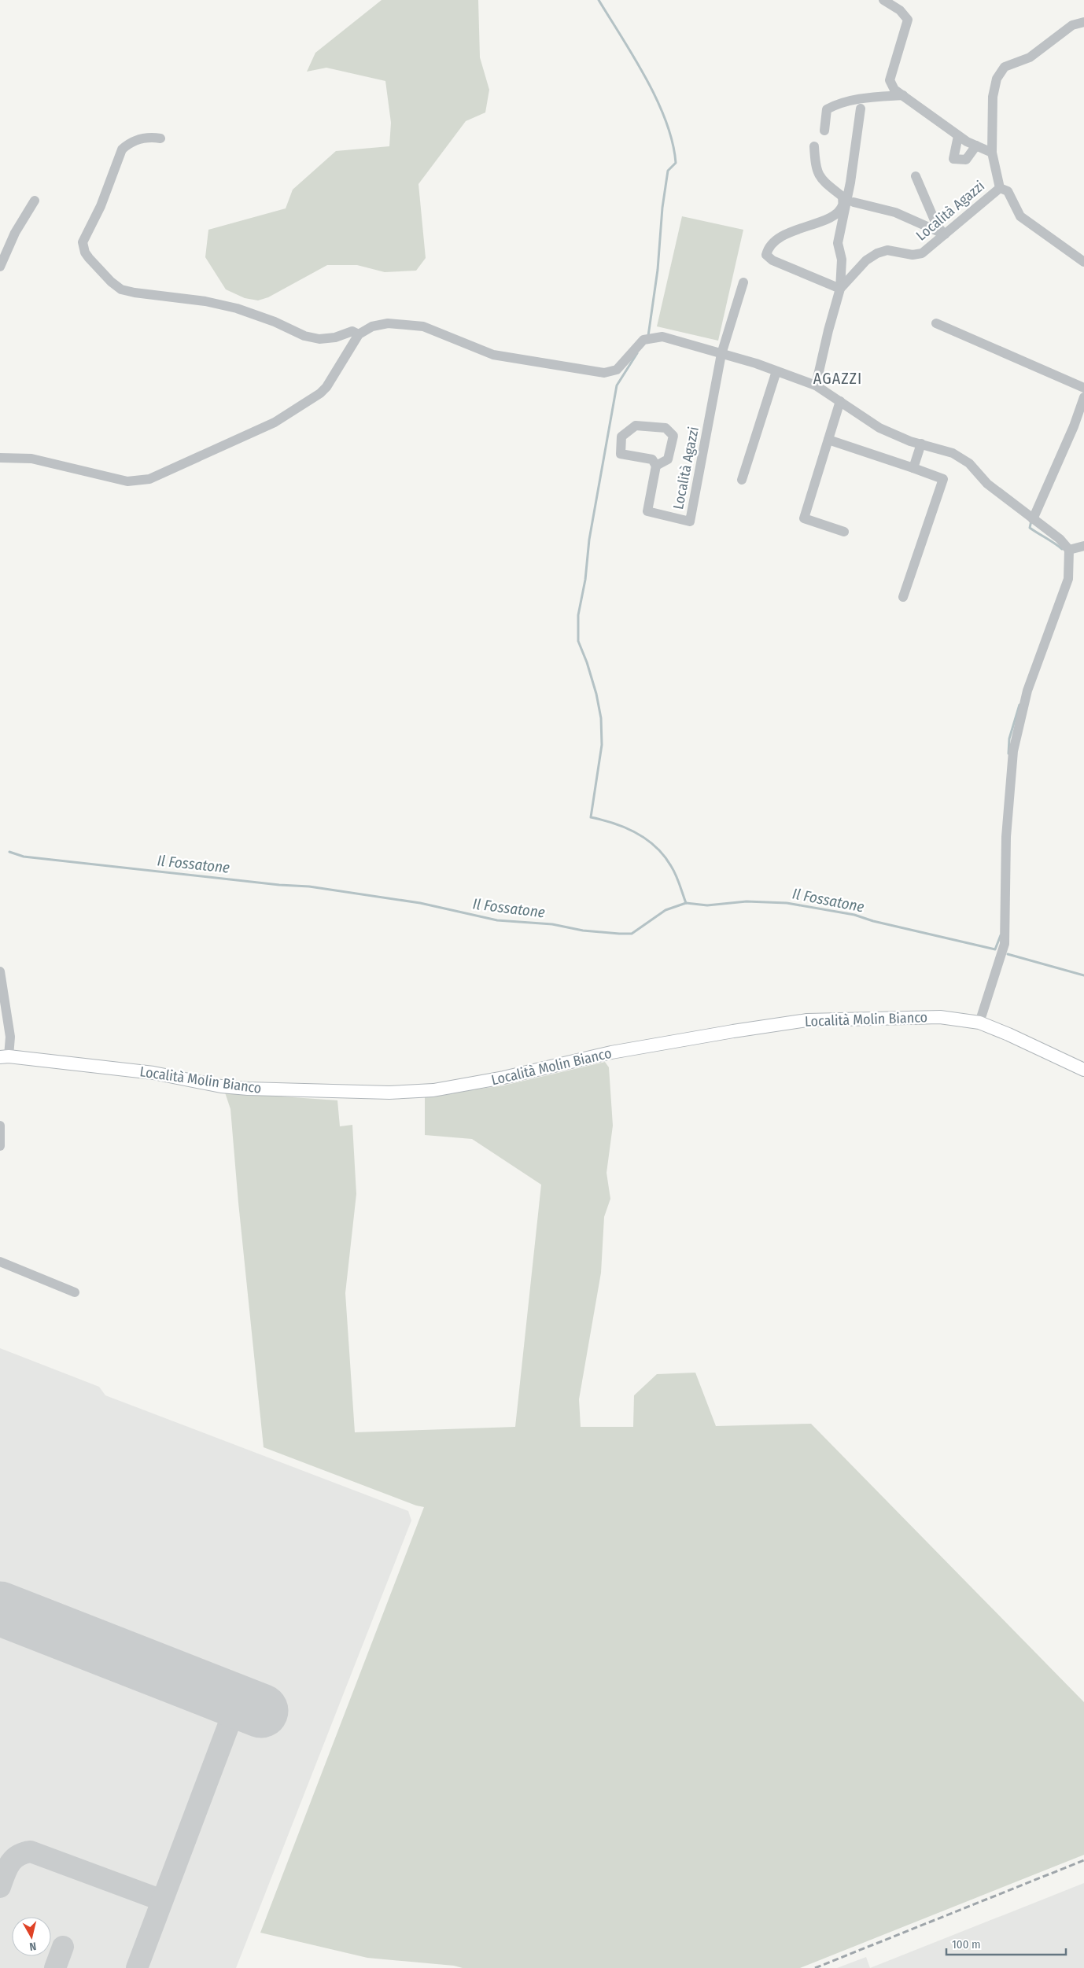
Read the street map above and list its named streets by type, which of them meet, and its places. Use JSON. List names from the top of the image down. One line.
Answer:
{"streets":{"street":["Località Agazzi","Località Molin Bianco"]},"districts":["AGAZZI"],"water":["Il Fossatone"],"scale_bar":"100 m","north":"bottom"}
